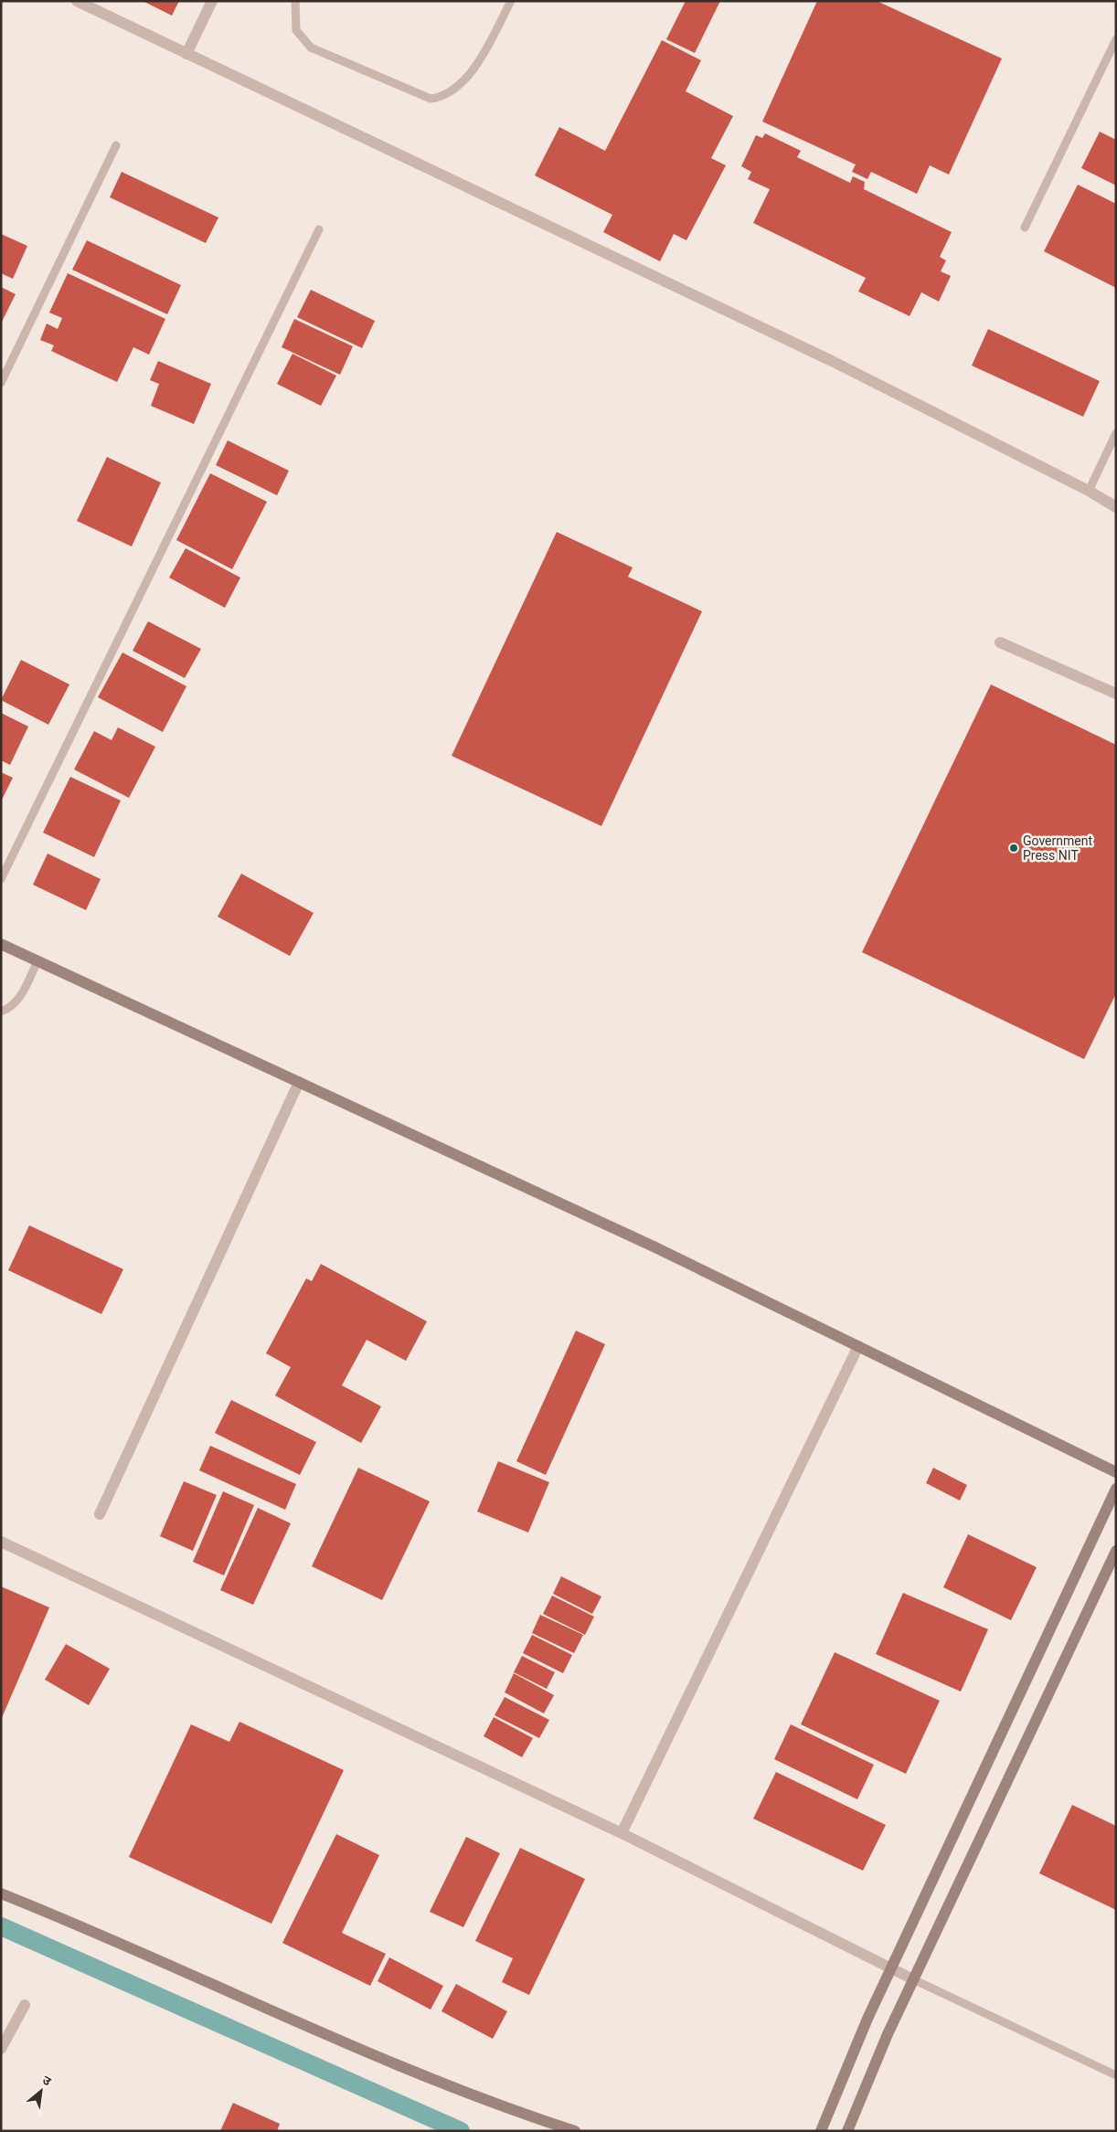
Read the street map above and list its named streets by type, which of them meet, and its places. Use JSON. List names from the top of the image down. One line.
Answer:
{"places":["Government Press NIT"],"north":"top right"}
